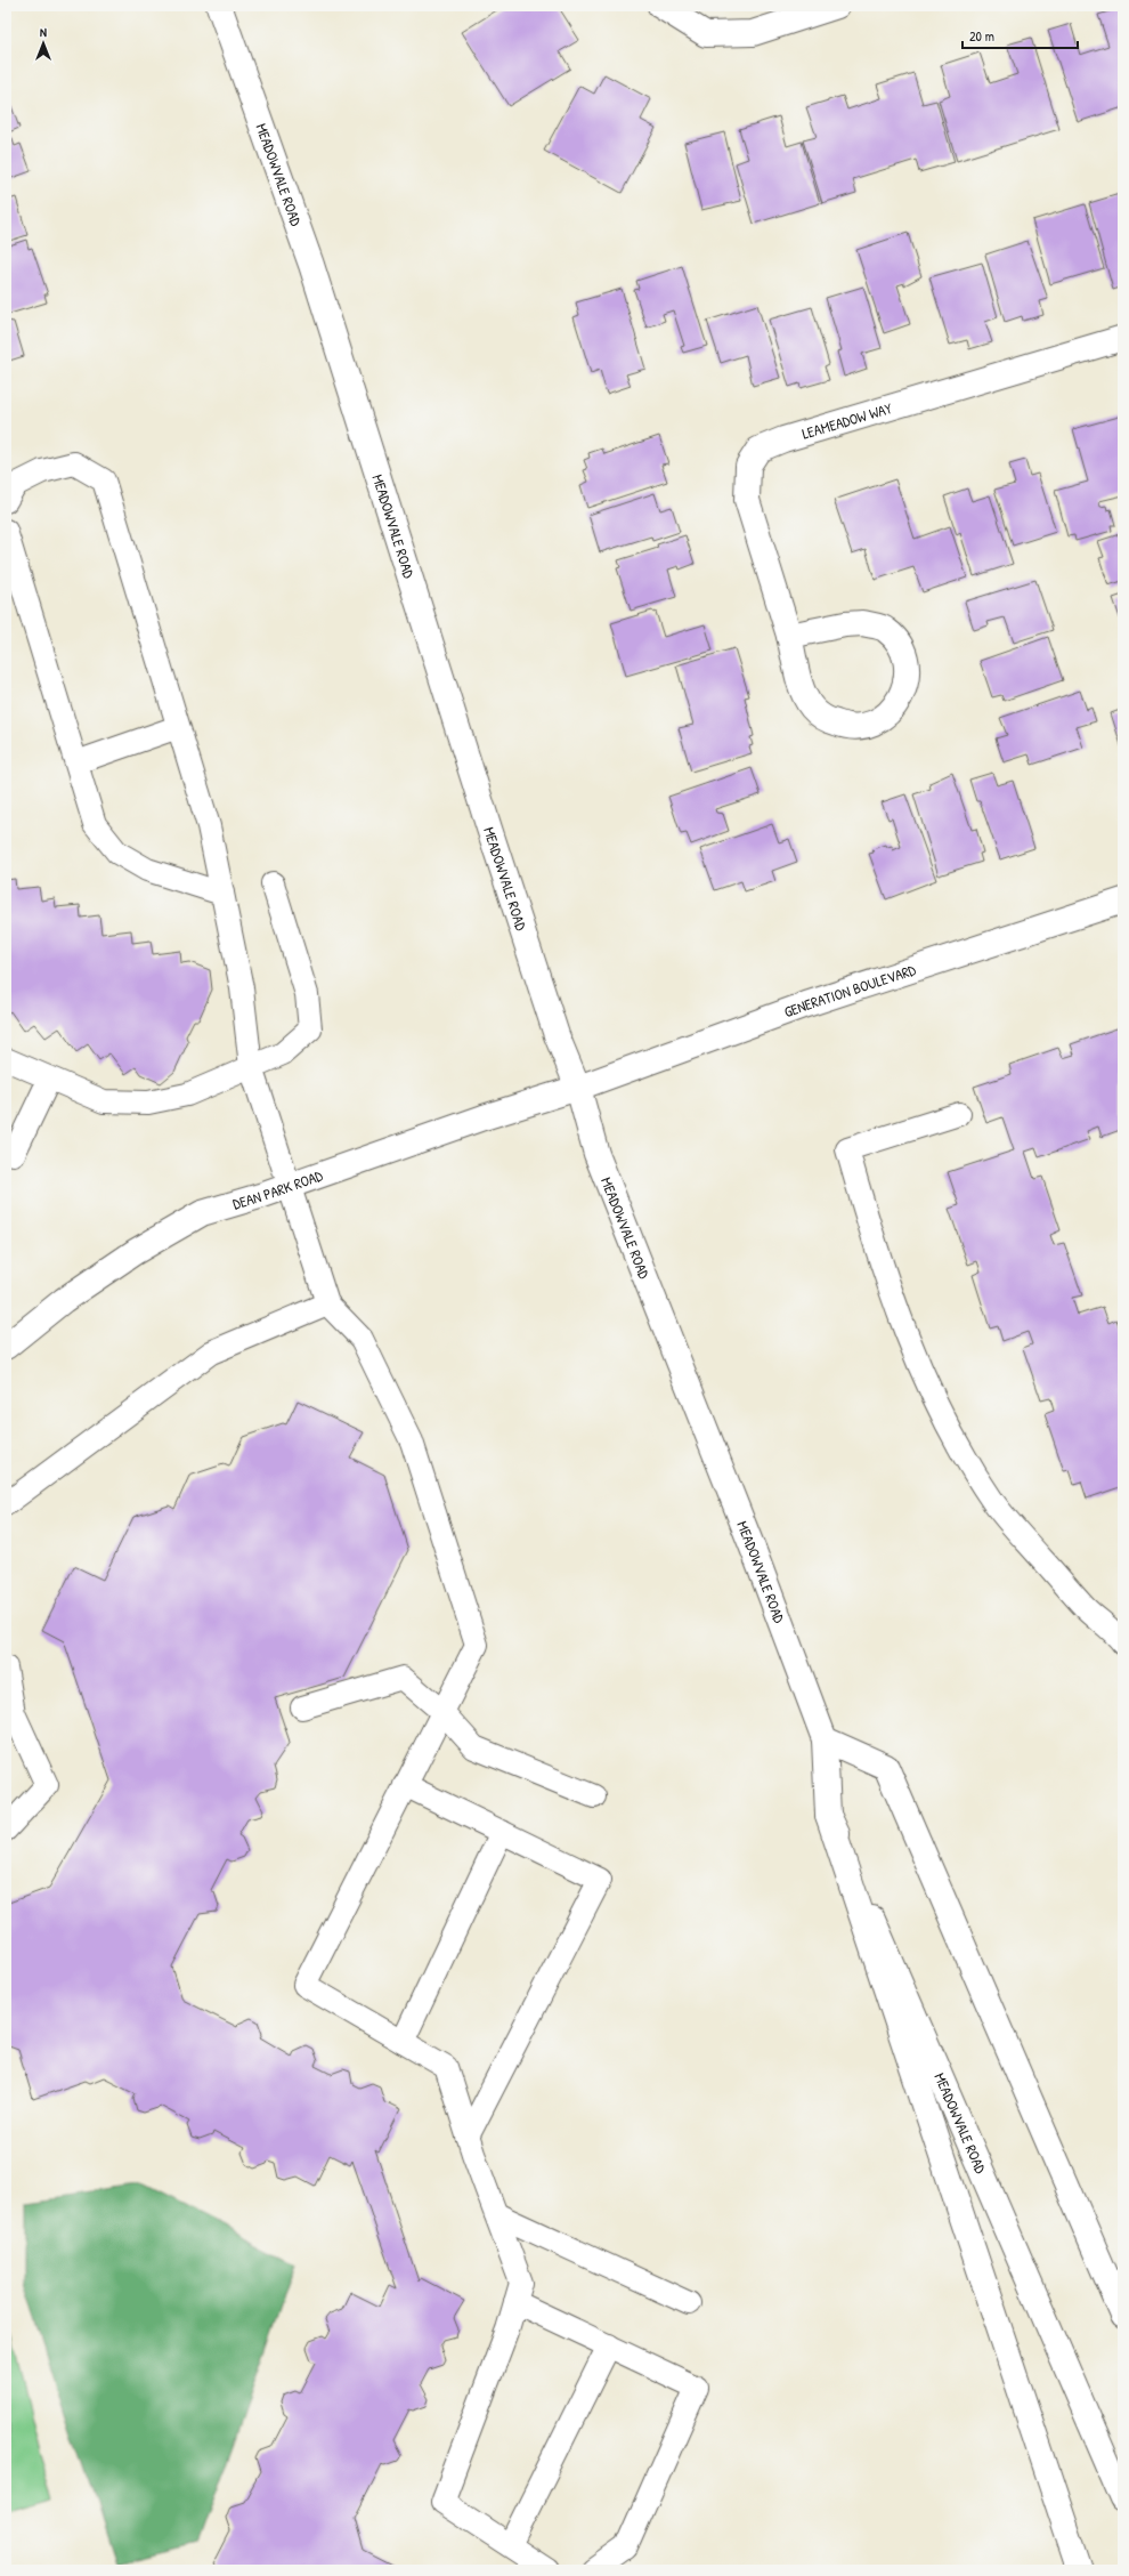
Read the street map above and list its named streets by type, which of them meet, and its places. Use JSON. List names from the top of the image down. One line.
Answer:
{"streets":{"main road":["MEADOWVALE ROAD","LEAMEADOW WAY","GENERATION BOULEVARD","DEAN PARK ROAD"]},"crossings":[["MEADOWVALE ROAD","GENERATION BOULEVARD"],["MEADOWVALE ROAD","DEAN PARK ROAD"],["GENERATION BOULEVARD","DEAN PARK ROAD"]],"scale_bar":"20 m","north":"top"}
